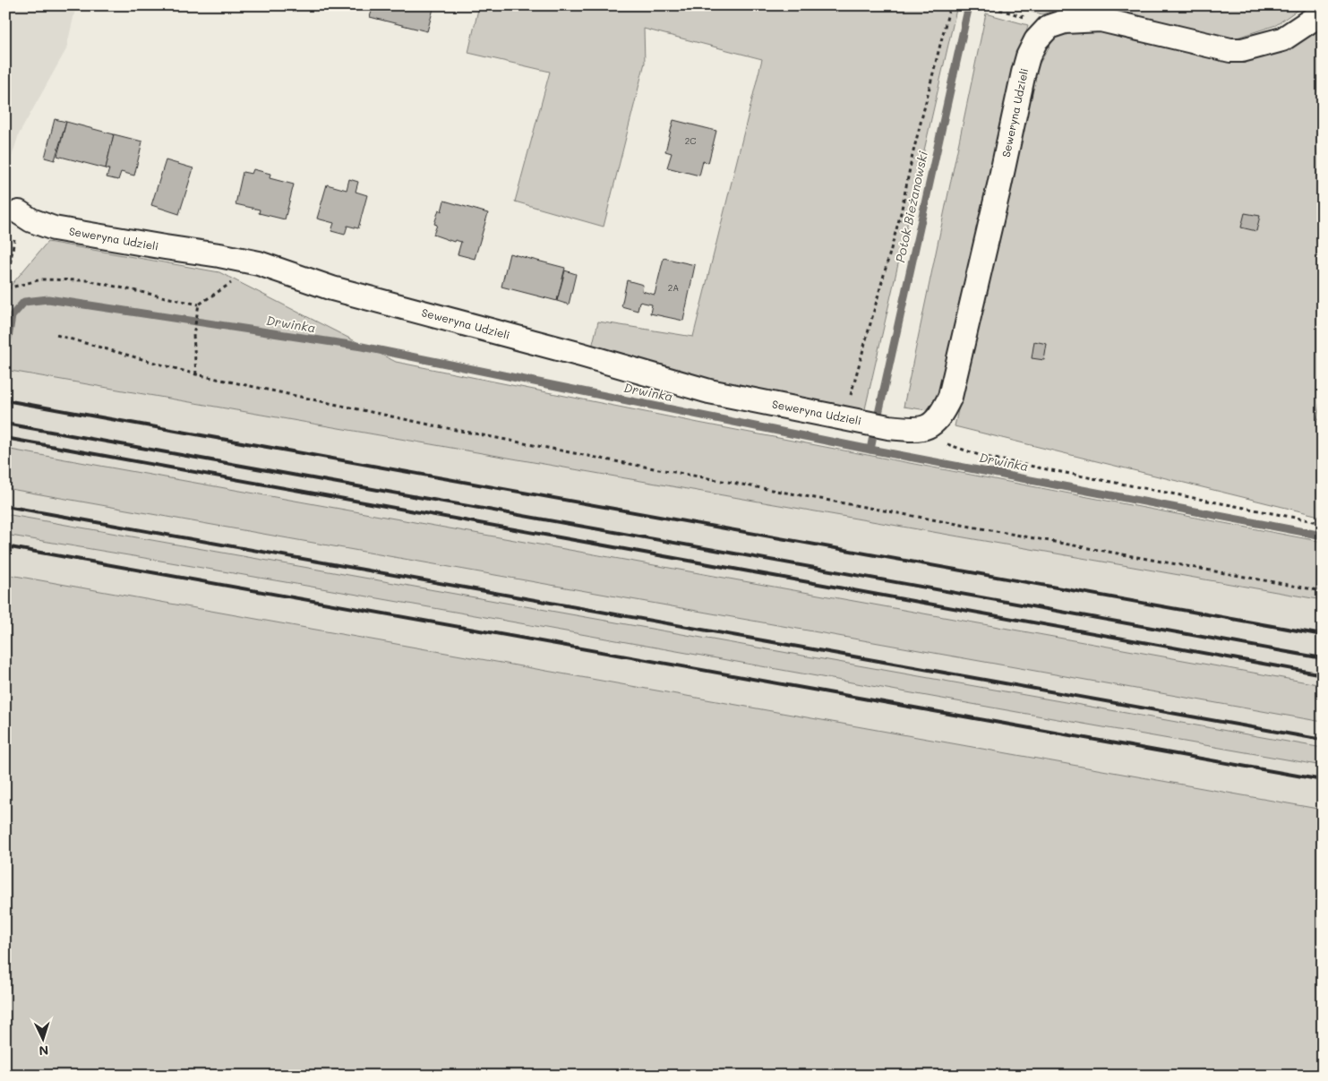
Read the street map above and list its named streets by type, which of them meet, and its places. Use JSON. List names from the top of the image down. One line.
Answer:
{"streets":{"street":["Seweryna Udzieli"]},"water":["Potok Bieżanowski","Drwinka"],"house_numbers":["2C","2A"],"north":"bottom"}
